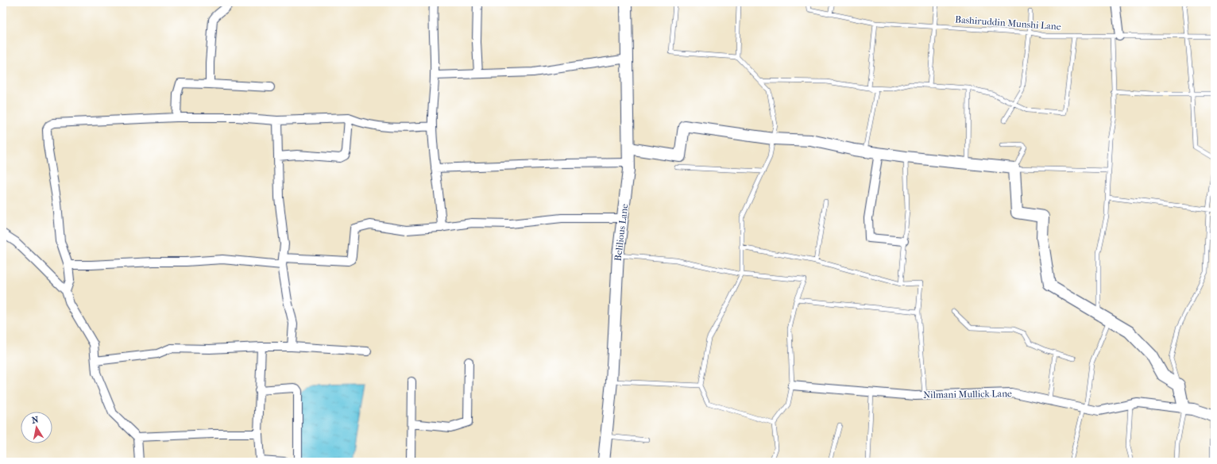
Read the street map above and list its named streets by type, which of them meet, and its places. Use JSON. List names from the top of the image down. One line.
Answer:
{"streets":{"street":["Belilious Lane","Nilmani Mullick Lane"],"lane":["Bashiruddin Munshi Lane"]},"north":"top"}
